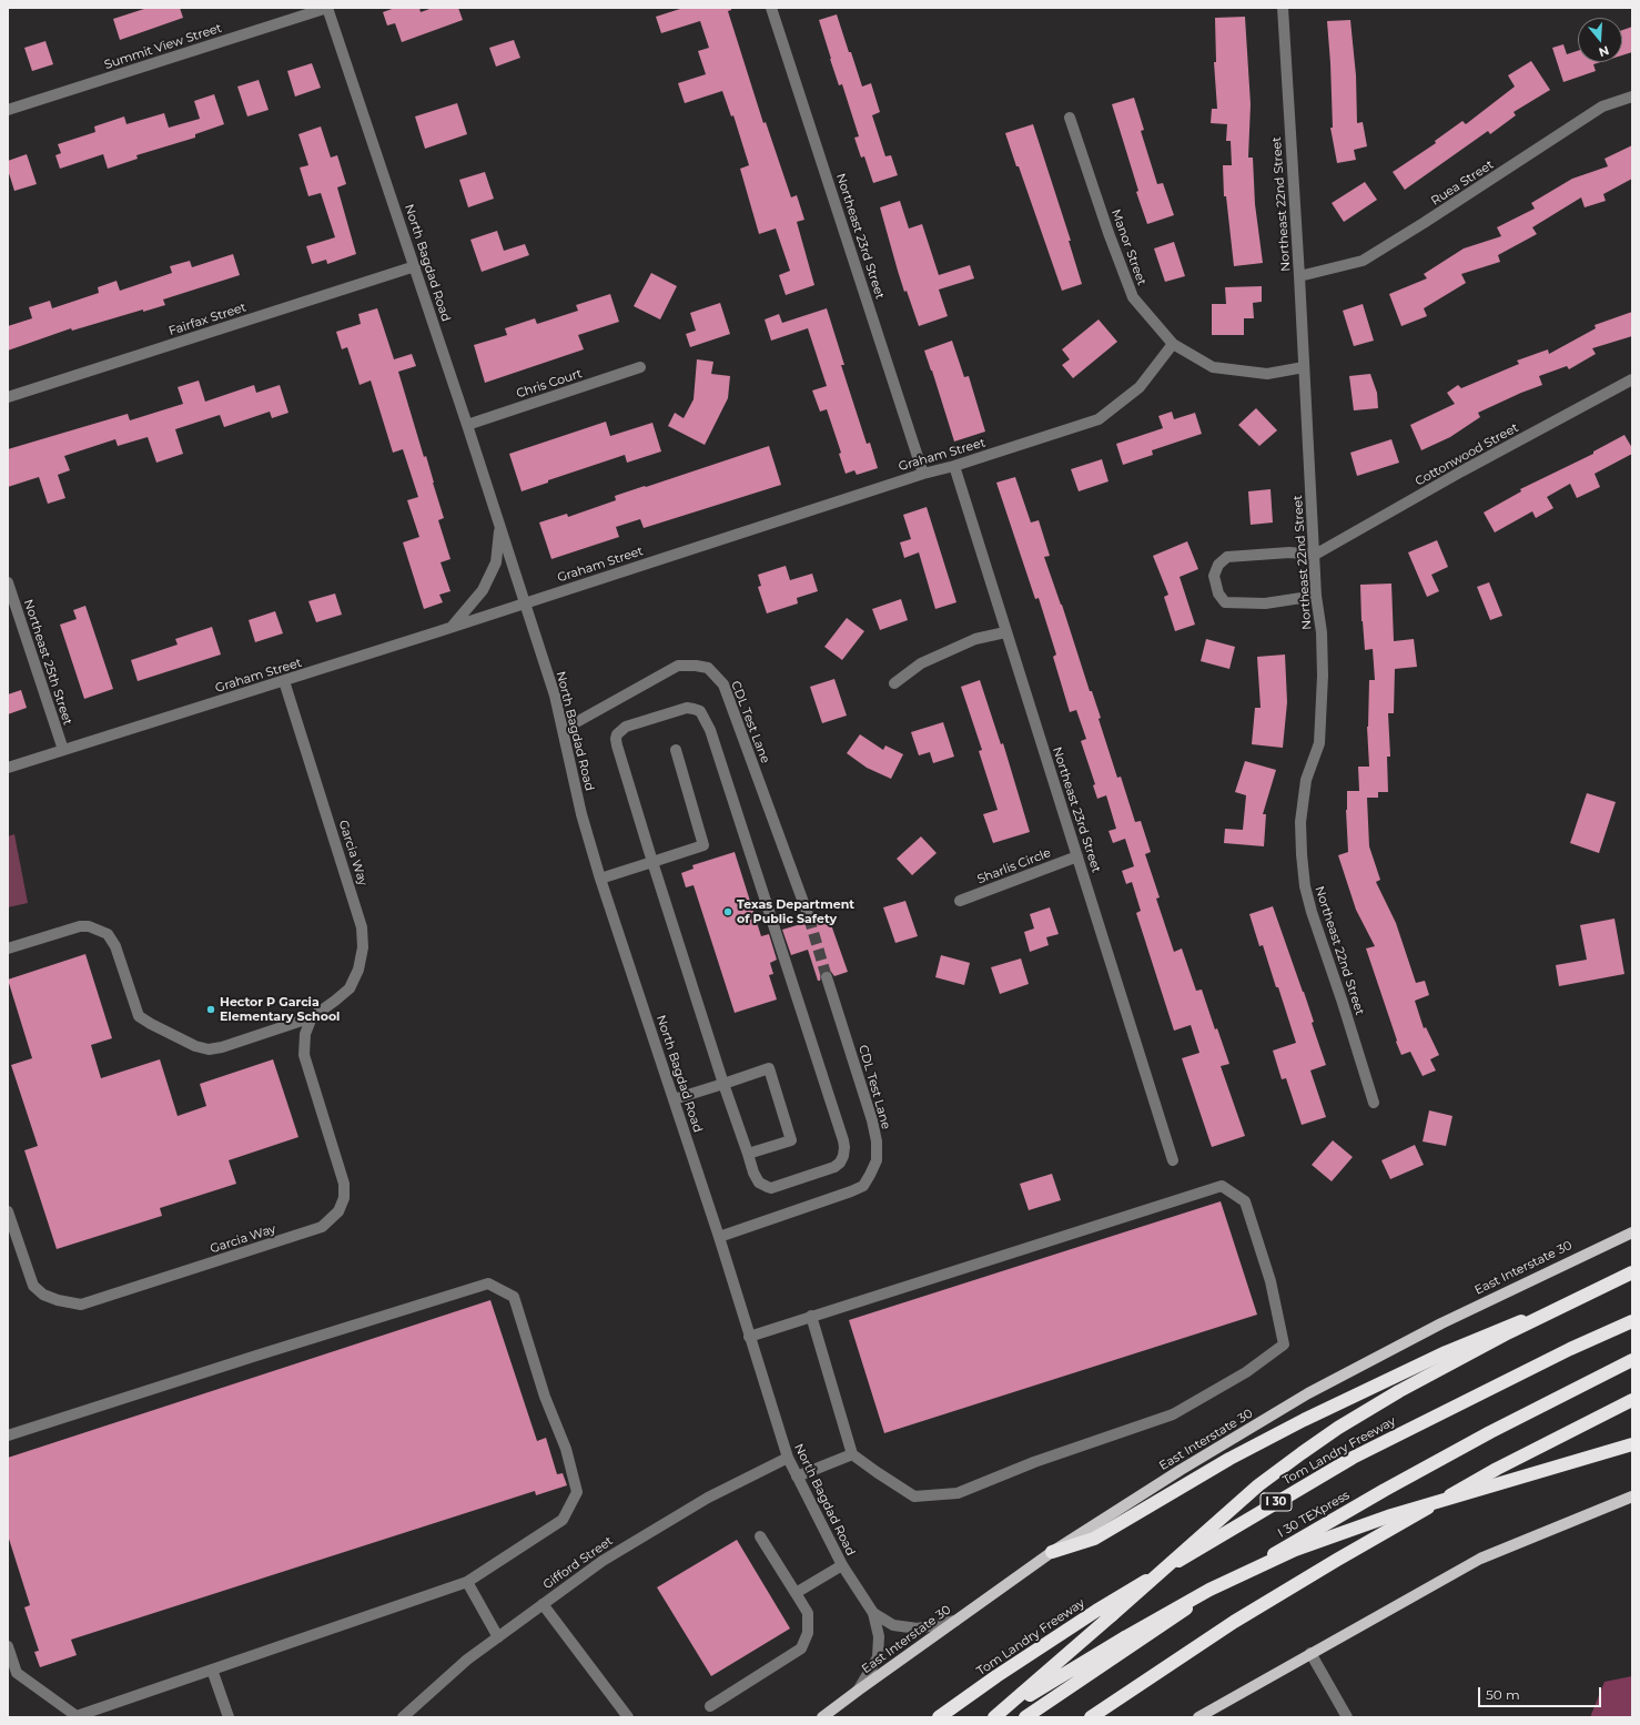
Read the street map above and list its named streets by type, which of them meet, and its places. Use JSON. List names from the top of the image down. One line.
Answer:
{"streets":{"highway":["Tom Landry Freeway","I 30","I 30 TEXpress"],"main road":["East Interstate 30"],"street":["Summit View Street","Ruea Street","Northeast 22nd Street","Northeast 23rd Street","Manor Street","North Bagdad Road","Fairfax Street","Chris Court","Graham Street","Cottonwood Street","Northeast 25th Street","CDL Test Lane","Garcia Way","Sharlis Circle","Gifford Street"]},"crossings":[["Summit View Street","North Bagdad Road"],["Ruea Street","Northeast 22nd Street"],["Northeast 22nd Street","Manor Street"],["Northeast 22nd Street","Cottonwood Street"],["Northeast 23rd Street","Graham Street"],["Northeast 23rd Street","Sharlis Circle"],["Manor Street","Graham Street"],["North Bagdad Road","Fairfax Street"],["North Bagdad Road","Chris Court"],["North Bagdad Road","Graham Street"],["North Bagdad Road","CDL Test Lane"],["North Bagdad Road","East Interstate 30"],["North Bagdad Road","Gifford Street"],["Graham Street","Northeast 25th Street"],["Graham Street","Garcia Way"]],"places":["Texas Department of Public Safety","Hector P Garcia Elementary School"],"scale_bar":"50 m","north":"bottom"}
